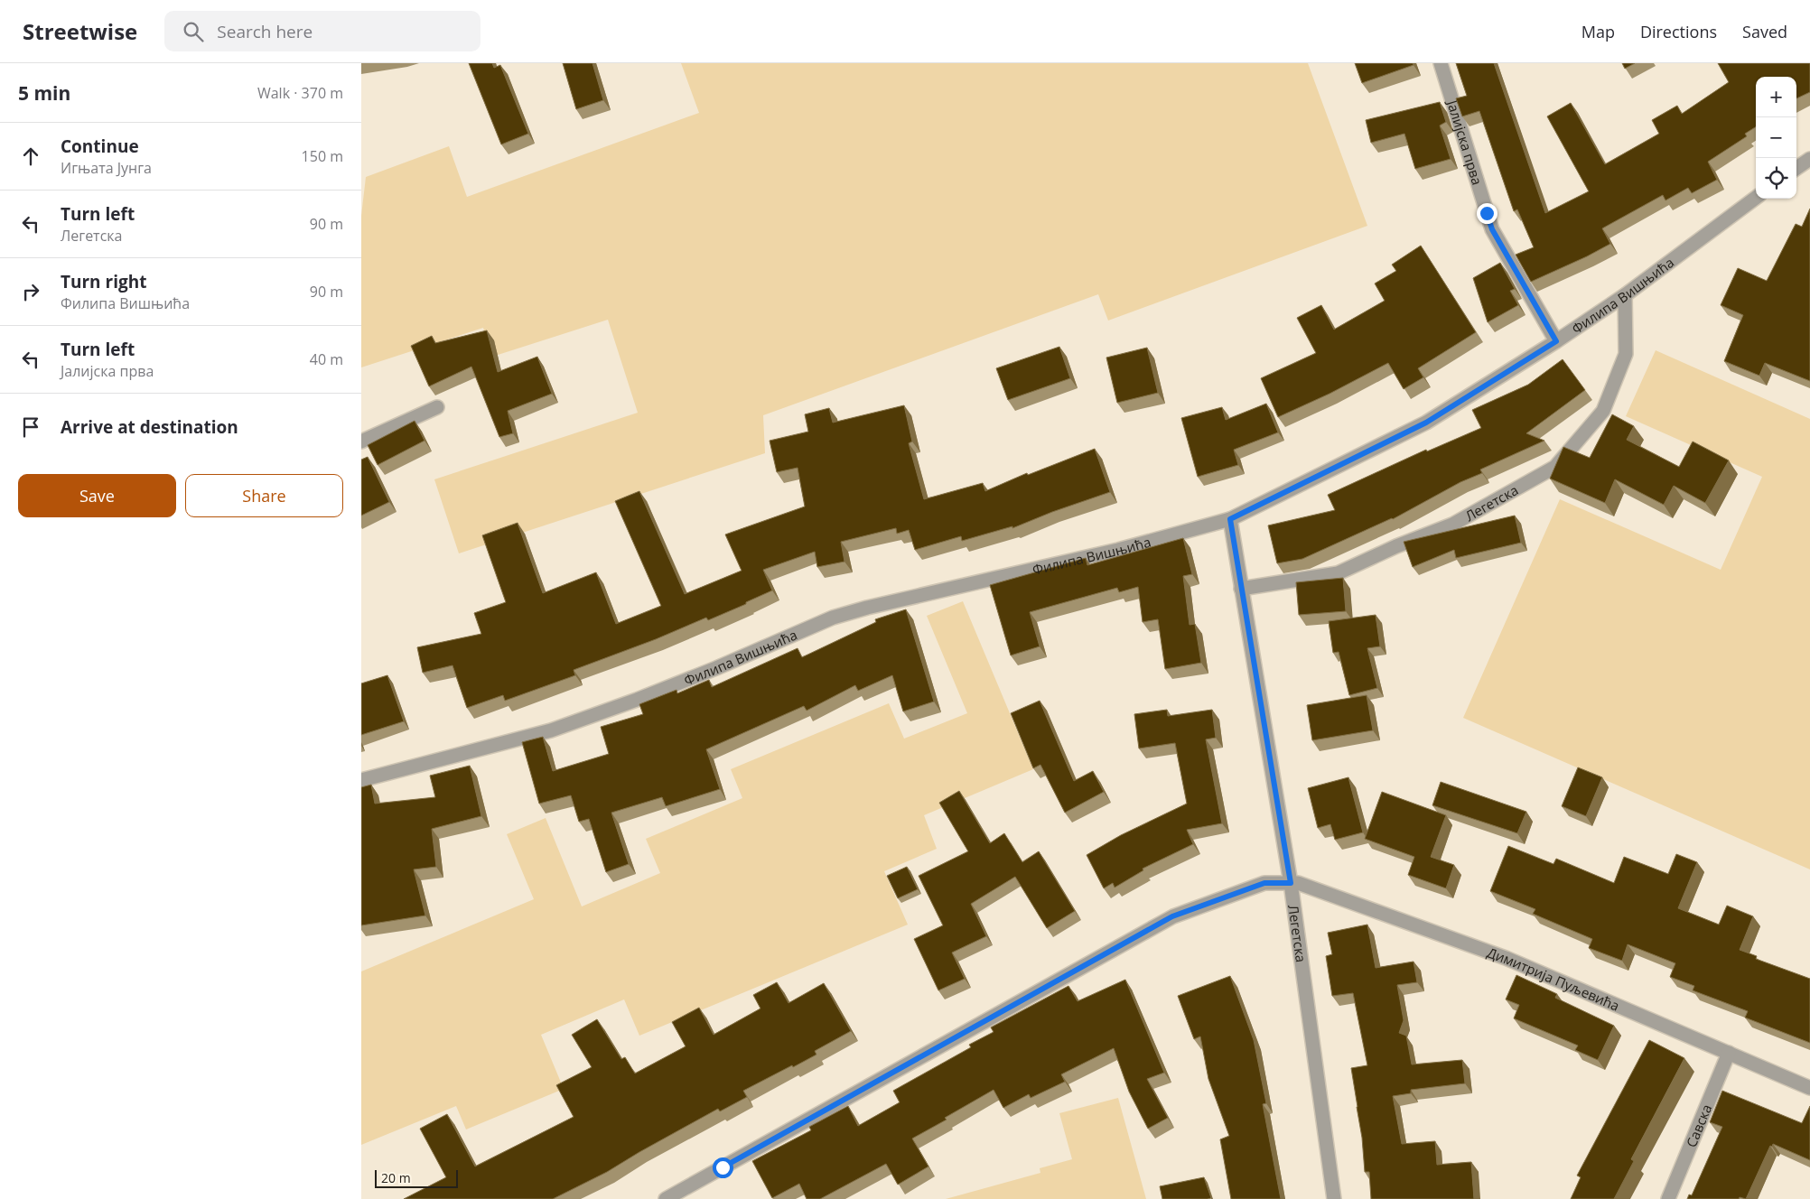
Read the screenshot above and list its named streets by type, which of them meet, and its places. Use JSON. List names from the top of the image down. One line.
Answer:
{"streets":{"street":["Јалијска прва","Филипа Вишњића","Легетска","Димитрија Пуљевића","Савска"]},"crossings":[["Јалијска прва","Филипа Вишњића"],["Филипа Вишњића","Легетска"],["Легетска","Димитрија Пуљевића"],["Димитрија Пуљевића","Савска"]],"scale_bar":"20 m","page":{"header":"Streetwise","search":"Search here","nav":["Map","Directions","Saved"],"heading":["5 min","Walk · 370 m"],"map_buttons":["+","−"],"list":[["Continue","Игњата Јунга","150 m"],["Turn left","Легетска","90 m"],["Turn right","Филипа Вишњића","90 m"],["Turn left","Јалијска прва","40 m"],"Arrive at destination"],"buttons":["Save","Share"],"scale":"20 m"}}
